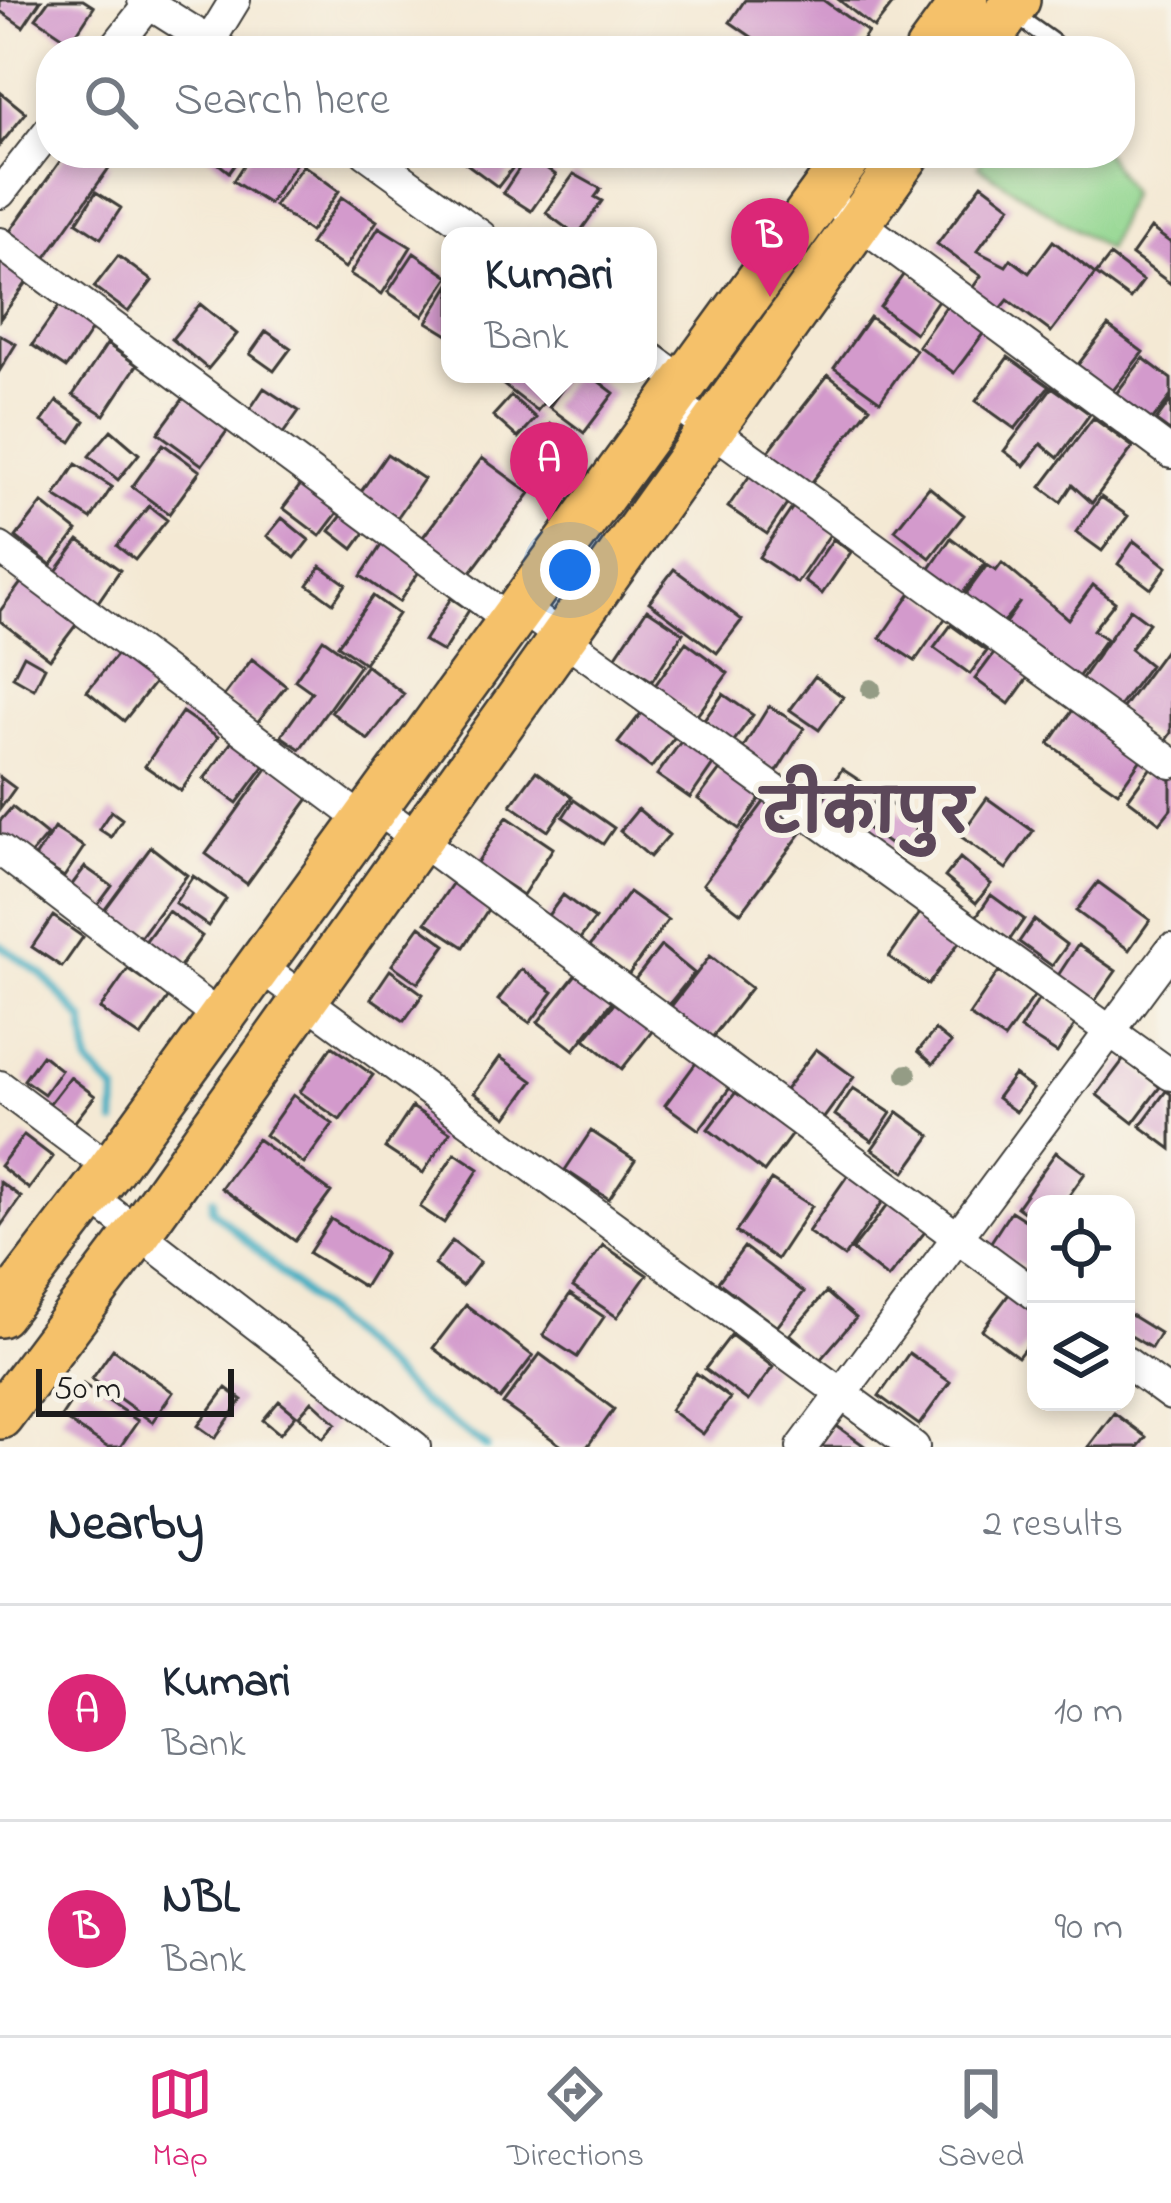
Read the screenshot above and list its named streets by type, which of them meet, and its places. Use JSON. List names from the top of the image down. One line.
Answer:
{"districts":["टीकापुर"],"scale_bar":"50 m","page":{"search":"Search here","pins":["B","A"],"popup":["Kumari","Bank"],"scale":"50 m","heading":["Nearby","2 results"],"list":[{"mark":"A","name":"Kumari","note":"Bank","value":"10 m"},{"mark":"B","name":"NBL","note":"Bank","value":"90 m"}],"nav":["Map","Directions","Saved"]}}
